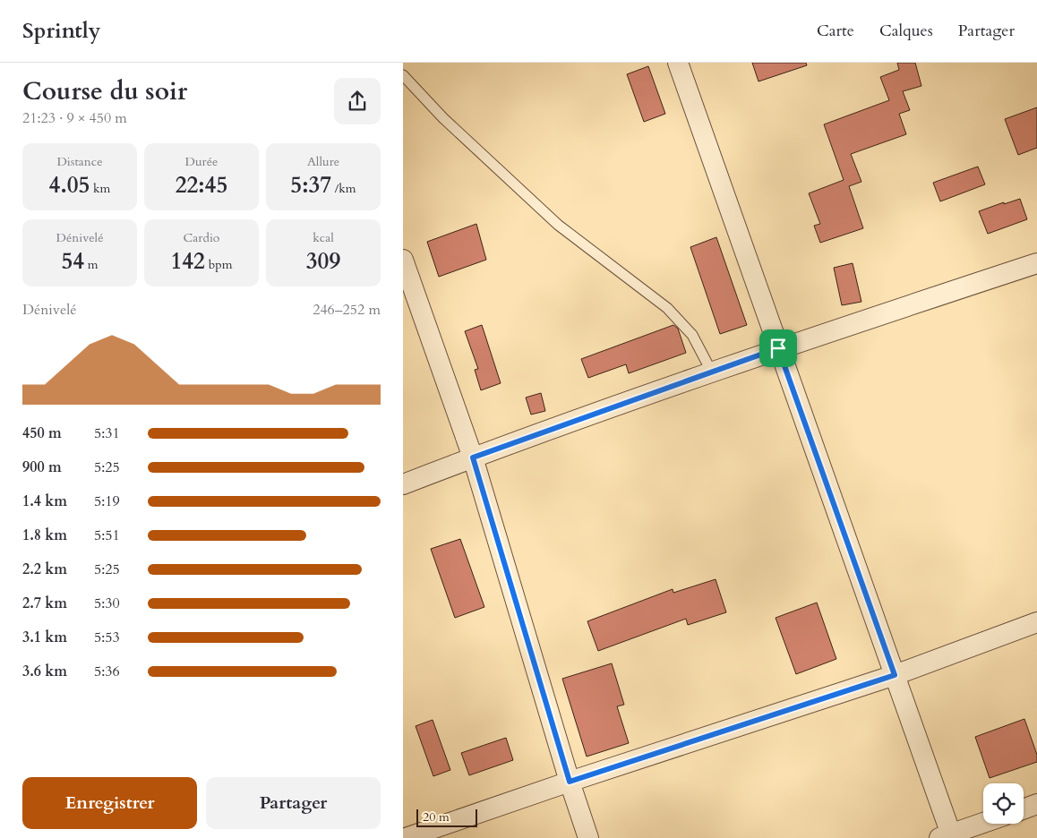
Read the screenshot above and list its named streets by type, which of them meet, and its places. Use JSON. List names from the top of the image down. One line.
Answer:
{"scale_bar":"20 m","page":{"header":"Sprintly","nav":["Carte","Calques","Partager"],"heading":["Course du soir","21:23 · 9 × 450 m"],"stats":[["Distance","4.05 km"],["Durée","22:45"],["Allure","5:37 /km"],["Dénivelé","54 m"],["Cardio","142 bpm"],["kcal","309"]],"chart":["Dénivelé","246–252 m"],"list":[{"name":"450 m","note":"5:31"},{"name":"900 m","note":"5:25"},{"name":"1.4 km","note":"5:19"},{"name":"1.8 km","note":"5:51"},{"name":"2.2 km","note":"5:25"},{"name":"2.7 km","note":"5:30"},{"name":"3.1 km","note":"5:53"},{"name":"3.6 km","note":"5:36"}],"buttons":["Enregistrer","Partager"],"scale":"20 m"}}
